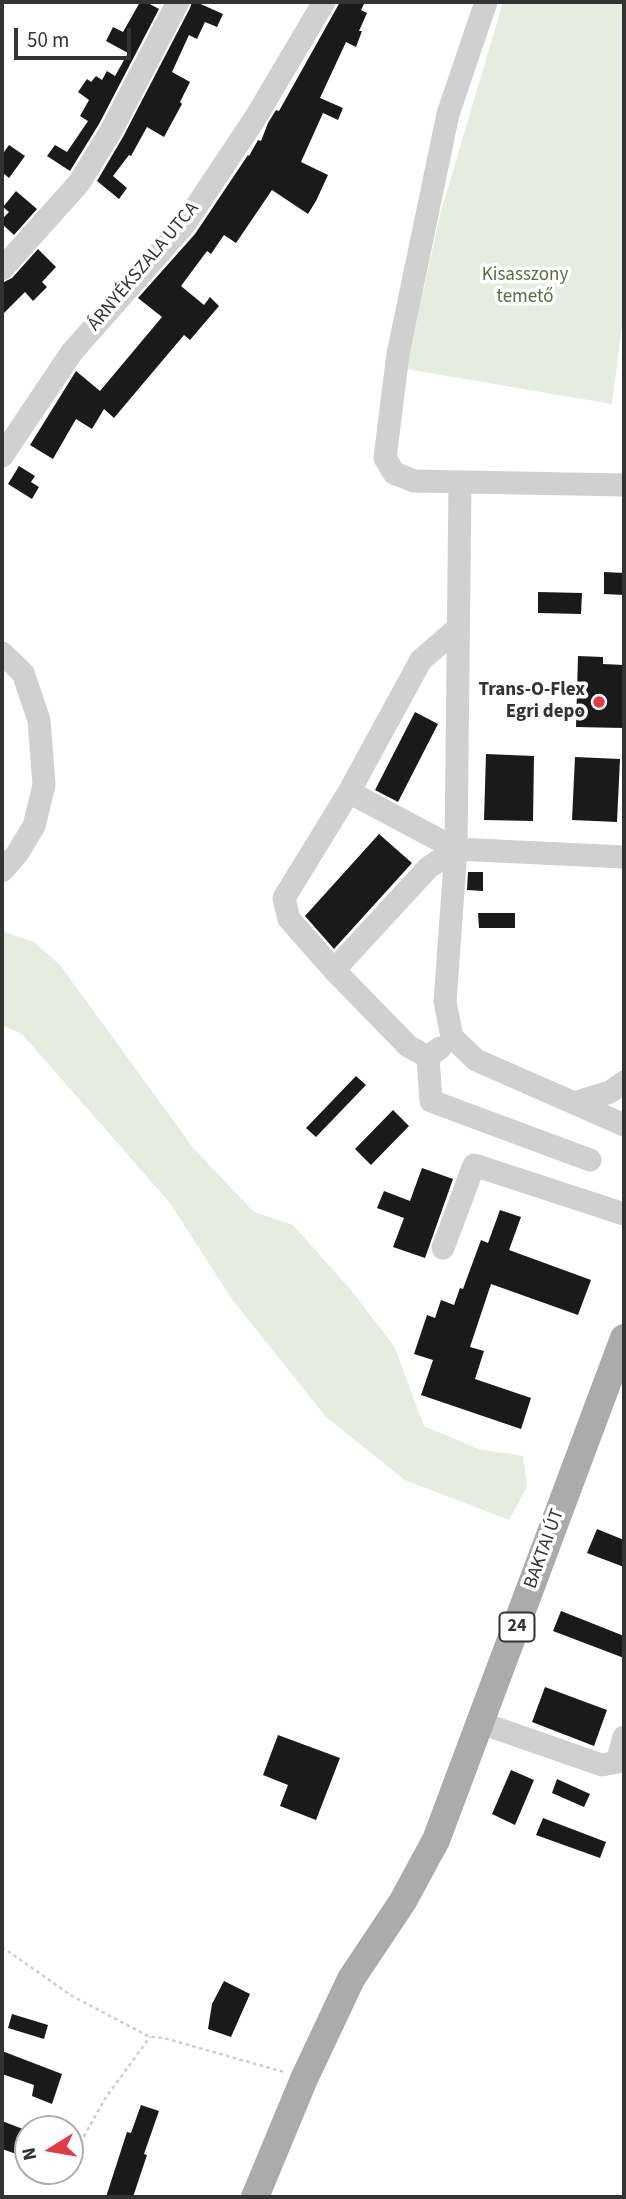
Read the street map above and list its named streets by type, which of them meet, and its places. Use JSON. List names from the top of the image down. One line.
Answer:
{"streets":{"main road":["BAKTAI ÚT","24"],"street":["ÁRNYÉKSZALA UTCA"]},"crossings":[["BAKTAI ÚT","24"]],"parks":["Kisasszony temető"],"places":["Trans-O-Flex Egri depo"],"scale_bar":"50 m","north":"left"}
